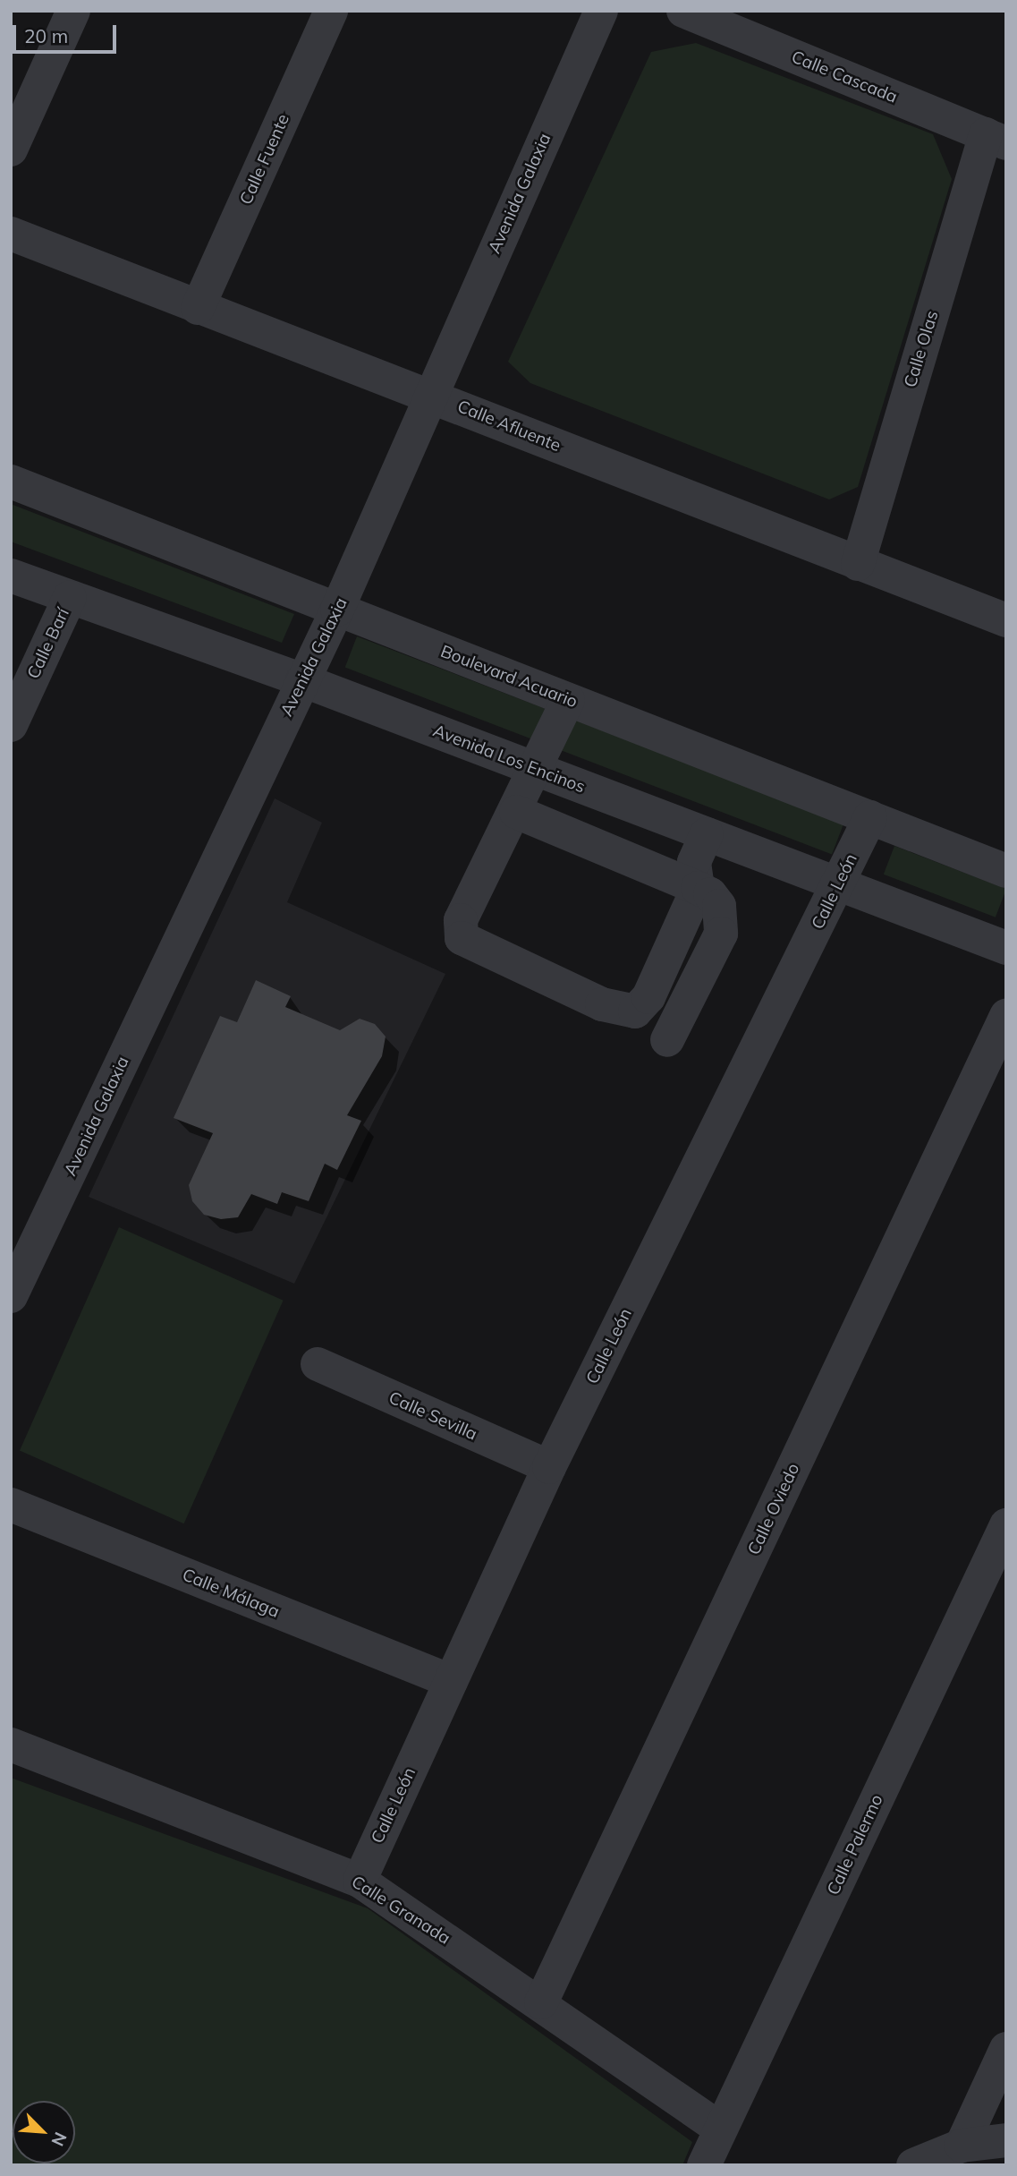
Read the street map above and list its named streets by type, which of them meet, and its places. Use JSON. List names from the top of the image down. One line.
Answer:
{"streets":{"street":["Calle Cascada","Calle Fuente","Avenida Galaxia","Calle Olas","Calle Afluente","Calle Barí","Boulevard Acuario","Avenida Los Encinos","Calle León","Calle Sevilla","Calle Oviedo","Calle Málaga","Calle Palermo","Calle Granada"]},"crossings":[["Calle Cascada","Calle Olas"],["Calle Fuente","Calle Afluente"],["Avenida Galaxia","Calle Afluente"],["Avenida Galaxia","Boulevard Acuario"],["Avenida Galaxia","Avenida Los Encinos"],["Calle Olas","Calle Afluente"],["Calle Barí","Avenida Los Encinos"],["Boulevard Acuario","Calle León"],["Avenida Los Encinos","Calle León"],["Calle León","Calle Sevilla"],["Calle León","Calle Málaga"],["Calle León","Calle Granada"],["Calle Oviedo","Calle Granada"],["Calle Palermo","Calle Granada"]],"scale_bar":"20 m","north":"bottom right"}
